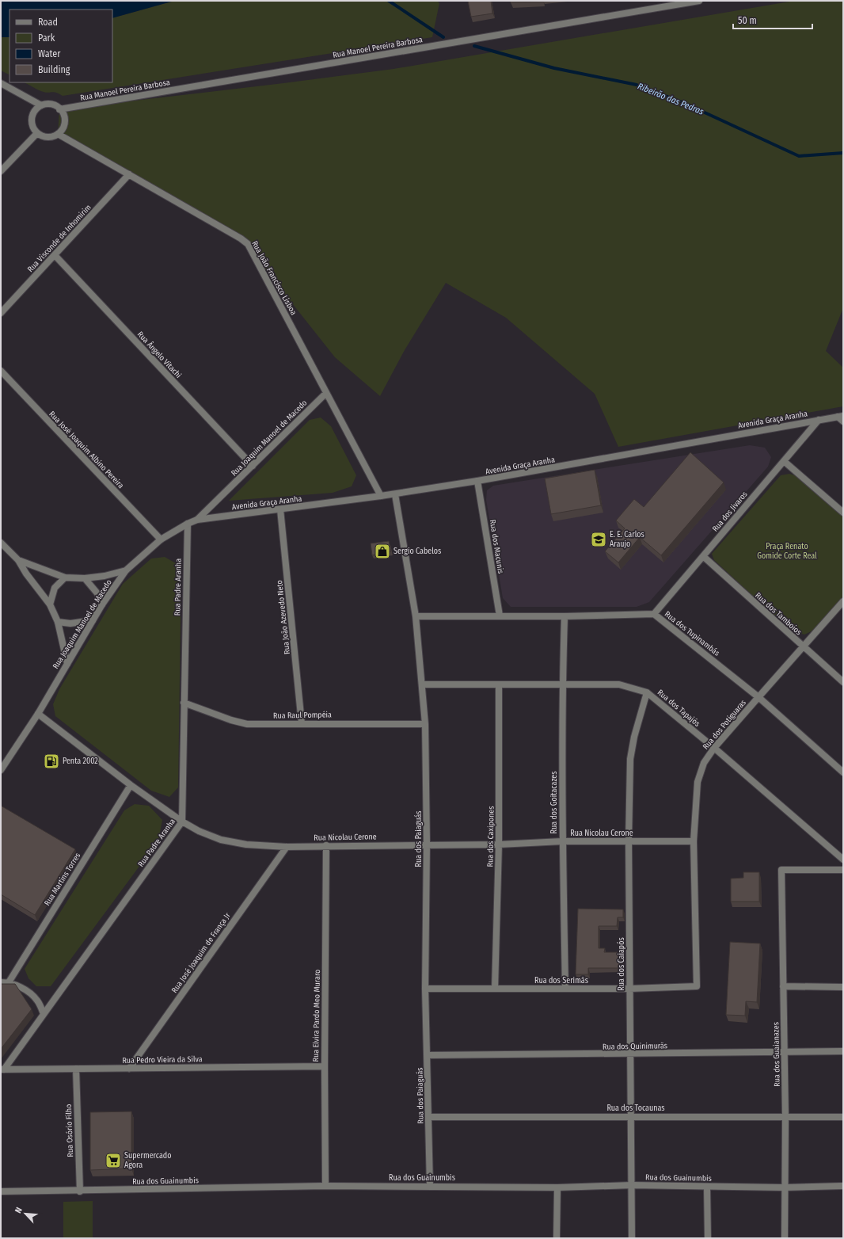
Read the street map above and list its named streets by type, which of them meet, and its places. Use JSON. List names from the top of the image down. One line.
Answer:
{"streets":{"street":["Rua Manoel Pereira Barbosa","Rua Visconde de Inhomirim","Rua João Francisco Lisboa","Rua Ângelo Vitachi","Avenida Graça Aranha","Rua Joaquim Manoel de Macedo","Rua José Joaquim Albino Pereira","Rua dos Jivaros","Rua dos Macunis","Rua Padre Aranha","Rua dos Tamboios","Rua João Azevedo Neto","Rua dos Tupinambás","Rua dos Tapajós","Rua Raul Pompéia","Rua dos Potiguaras","Rua dos Goitacazes","Rua Nicolau Cerone","Rua dos Caxipones","Rua dos Paiaguás","Rua Martins Torres","Rua José Joaquim de França Jr","Rua dos Caiapós","Rua dos Serimãs","Rua Elvira Pardo Meo Muraro","Rua dos Quinimurãs","Rua dos Guaianazes","Rua Pedro Vieira da Silva","Rua dos Tocaunas","Rua Osório Filho","Rua dos Guainumbis"]},"crossings":[["Rua Manoel Pereira Barbosa","Rua João Francisco Lisboa"],["Rua Visconde de Inhomirim","Rua João Francisco Lisboa"],["Rua Visconde de Inhomirim","Rua Ângelo Vitachi"],["Rua João Francisco Lisboa","Avenida Graça Aranha"],["Rua João Francisco Lisboa","Rua Joaquim Manoel de Macedo"],["Rua Ângelo Vitachi","Rua Joaquim Manoel de Macedo"],["Avenida Graça Aranha","Rua Joaquim Manoel de Macedo"],["Avenida Graça Aranha","Rua dos Jivaros"],["Avenida Graça Aranha","Rua dos Macunis"],["Avenida Graça Aranha","Rua João Azevedo Neto"],["Avenida Graça Aranha","Rua dos Paiaguás"],["Rua Joaquim Manoel de Macedo","Rua José Joaquim Albino Pereira"],["Rua Joaquim Manoel de Macedo","Rua Padre Aranha"],["Rua Joaquim Manoel de Macedo","Rua Nicolau Cerone"],["Rua dos Jivaros","Rua dos Tamboios"],["Rua dos Jivaros","Rua dos Tupinambás"],["Rua dos Macunis","Rua dos Tupinambás"],["Rua Padre Aranha","Rua Raul Pompéia"],["Rua Padre Aranha","Rua Nicolau Cerone"],["Rua Padre Aranha","Rua Pedro Vieira da Silva"],["Rua dos Tamboios","Rua dos Potiguaras"],["Rua João Azevedo Neto","Rua Raul Pompéia"],["Rua dos Tupinambás","Rua dos Potiguaras"],["Rua dos Tupinambás","Rua dos Goitacazes"],["Rua dos Tupinambás","Rua dos Paiaguás"],["Rua dos Tapajós","Rua dos Potiguaras"],["Rua dos Tapajós","Rua dos Goitacazes"],["Rua dos Tapajós","Rua dos Caxipones"],["Rua dos Tapajós","Rua dos Paiaguás"],["Rua dos Tapajós","Rua dos Caiapós"],["Rua Raul Pompéia","Rua dos Paiaguás"],["Rua dos Potiguaras","Rua Nicolau Cerone"],["Rua dos Potiguaras","Rua dos Serimãs"],["Rua dos Goitacazes","Rua Nicolau Cerone"],["Rua dos Goitacazes","Rua dos Serimãs"],["Rua Nicolau Cerone","Rua dos Caxipones"],["Rua Nicolau Cerone","Rua dos Paiaguás"],["Rua Nicolau Cerone","Rua Martins Torres"],["Rua Nicolau Cerone","Rua José Joaquim de França Jr"],["Rua Nicolau Cerone","Rua dos Caiapós"],["Rua Nicolau Cerone","Rua Elvira Pardo Meo Muraro"],["Rua dos Caxipones","Rua dos Serimãs"],["Rua dos Paiaguás","Rua dos Serimãs"],["Rua dos Paiaguás","Rua dos Quinimurãs"],["Rua dos Paiaguás","Rua dos Tocaunas"],["Rua dos Paiaguás","Rua dos Guainumbis"],["Rua José Joaquim de França Jr","Rua Pedro Vieira da Silva"],["Rua dos Caiapós","Rua dos Serimãs"],["Rua dos Caiapós","Rua dos Quinimurãs"],["Rua dos Caiapós","Rua dos Tocaunas"],["Rua dos Caiapós","Rua dos Guainumbis"],["Rua Elvira Pardo Meo Muraro","Rua Pedro Vieira da Silva"],["Rua Elvira Pardo Meo Muraro","Rua dos Guainumbis"],["Rua dos Quinimurãs","Rua dos Guaianazes"],["Rua dos Guaianazes","Rua dos Tocaunas"],["Rua dos Guaianazes","Rua dos Guainumbis"],["Rua Pedro Vieira da Silva","Rua Osório Filho"],["Rua Osório Filho","Rua dos Guainumbis"]],"water":["Ribeirão das Pedras"],"parks":["Praça Renato Gomide Corte Real"],"places":{"school or university":["E. E. Carlos Araujo"],"shop":["Sergio Cabelos"],"fuel station":["Penta 2002"],"supermarket":["Supermercado Agora"]},"legend":["Road","Park","Water","Building"],"scale_bar":"50 m","north":"top left"}
